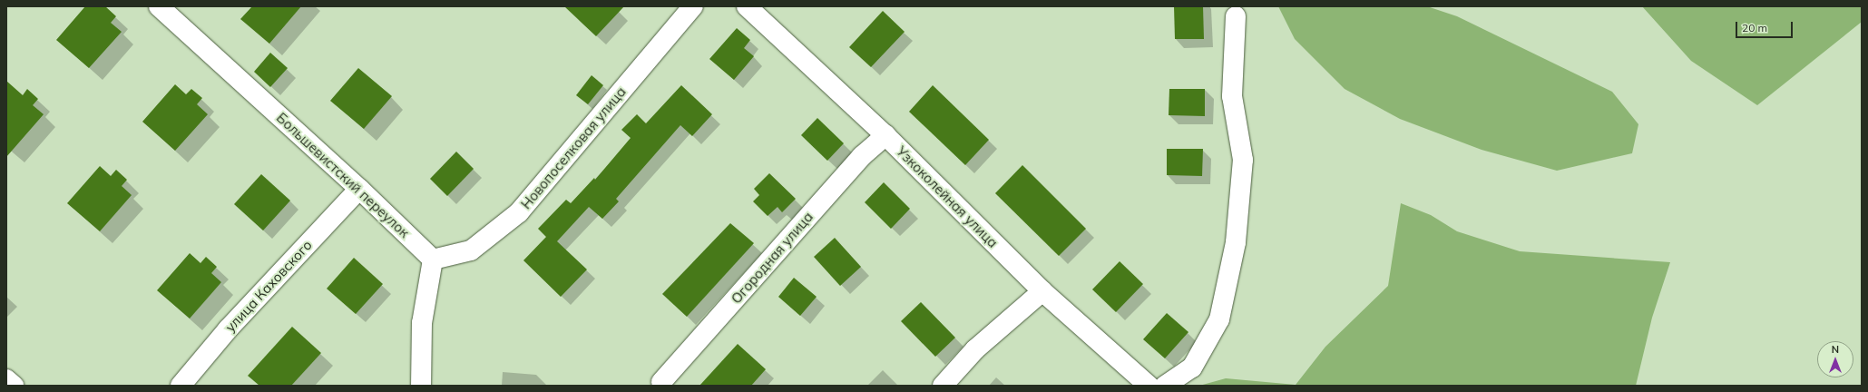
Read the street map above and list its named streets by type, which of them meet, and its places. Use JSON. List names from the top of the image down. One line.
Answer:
{"streets":{"street":["Новопоселковая улица","Большевистский переулок","Узкоколейная улица","Огородная улица","улица Каховского"]},"crossings":[["Новопоселковая улица","Большевистский переулок"],["Большевистский переулок","улица Каховского"],["Узкоколейная улица","Огородная улица"]],"scale_bar":"20 m","north":"top"}
